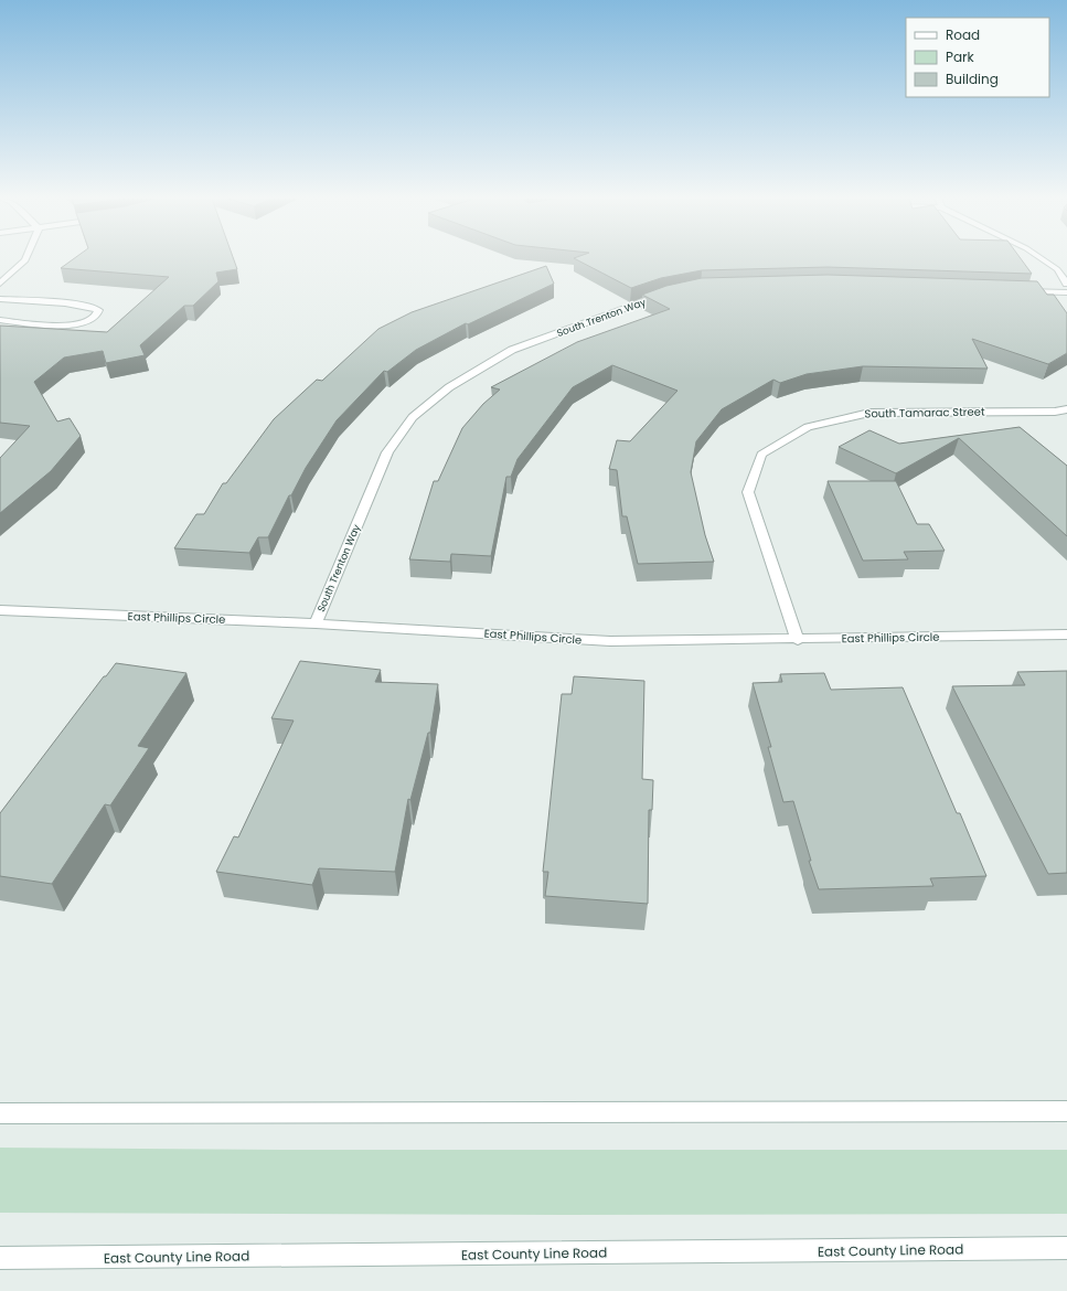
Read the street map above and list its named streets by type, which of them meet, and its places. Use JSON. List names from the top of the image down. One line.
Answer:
{"streets":{"street":["South Trenton Way","South Tamarac Street","East Phillips Circle","East County Line Road"]},"crossings":[["South Trenton Way","East Phillips Circle"],["South Tamarac Street","East Phillips Circle"]],"legend":["Road","Park","Building"]}
